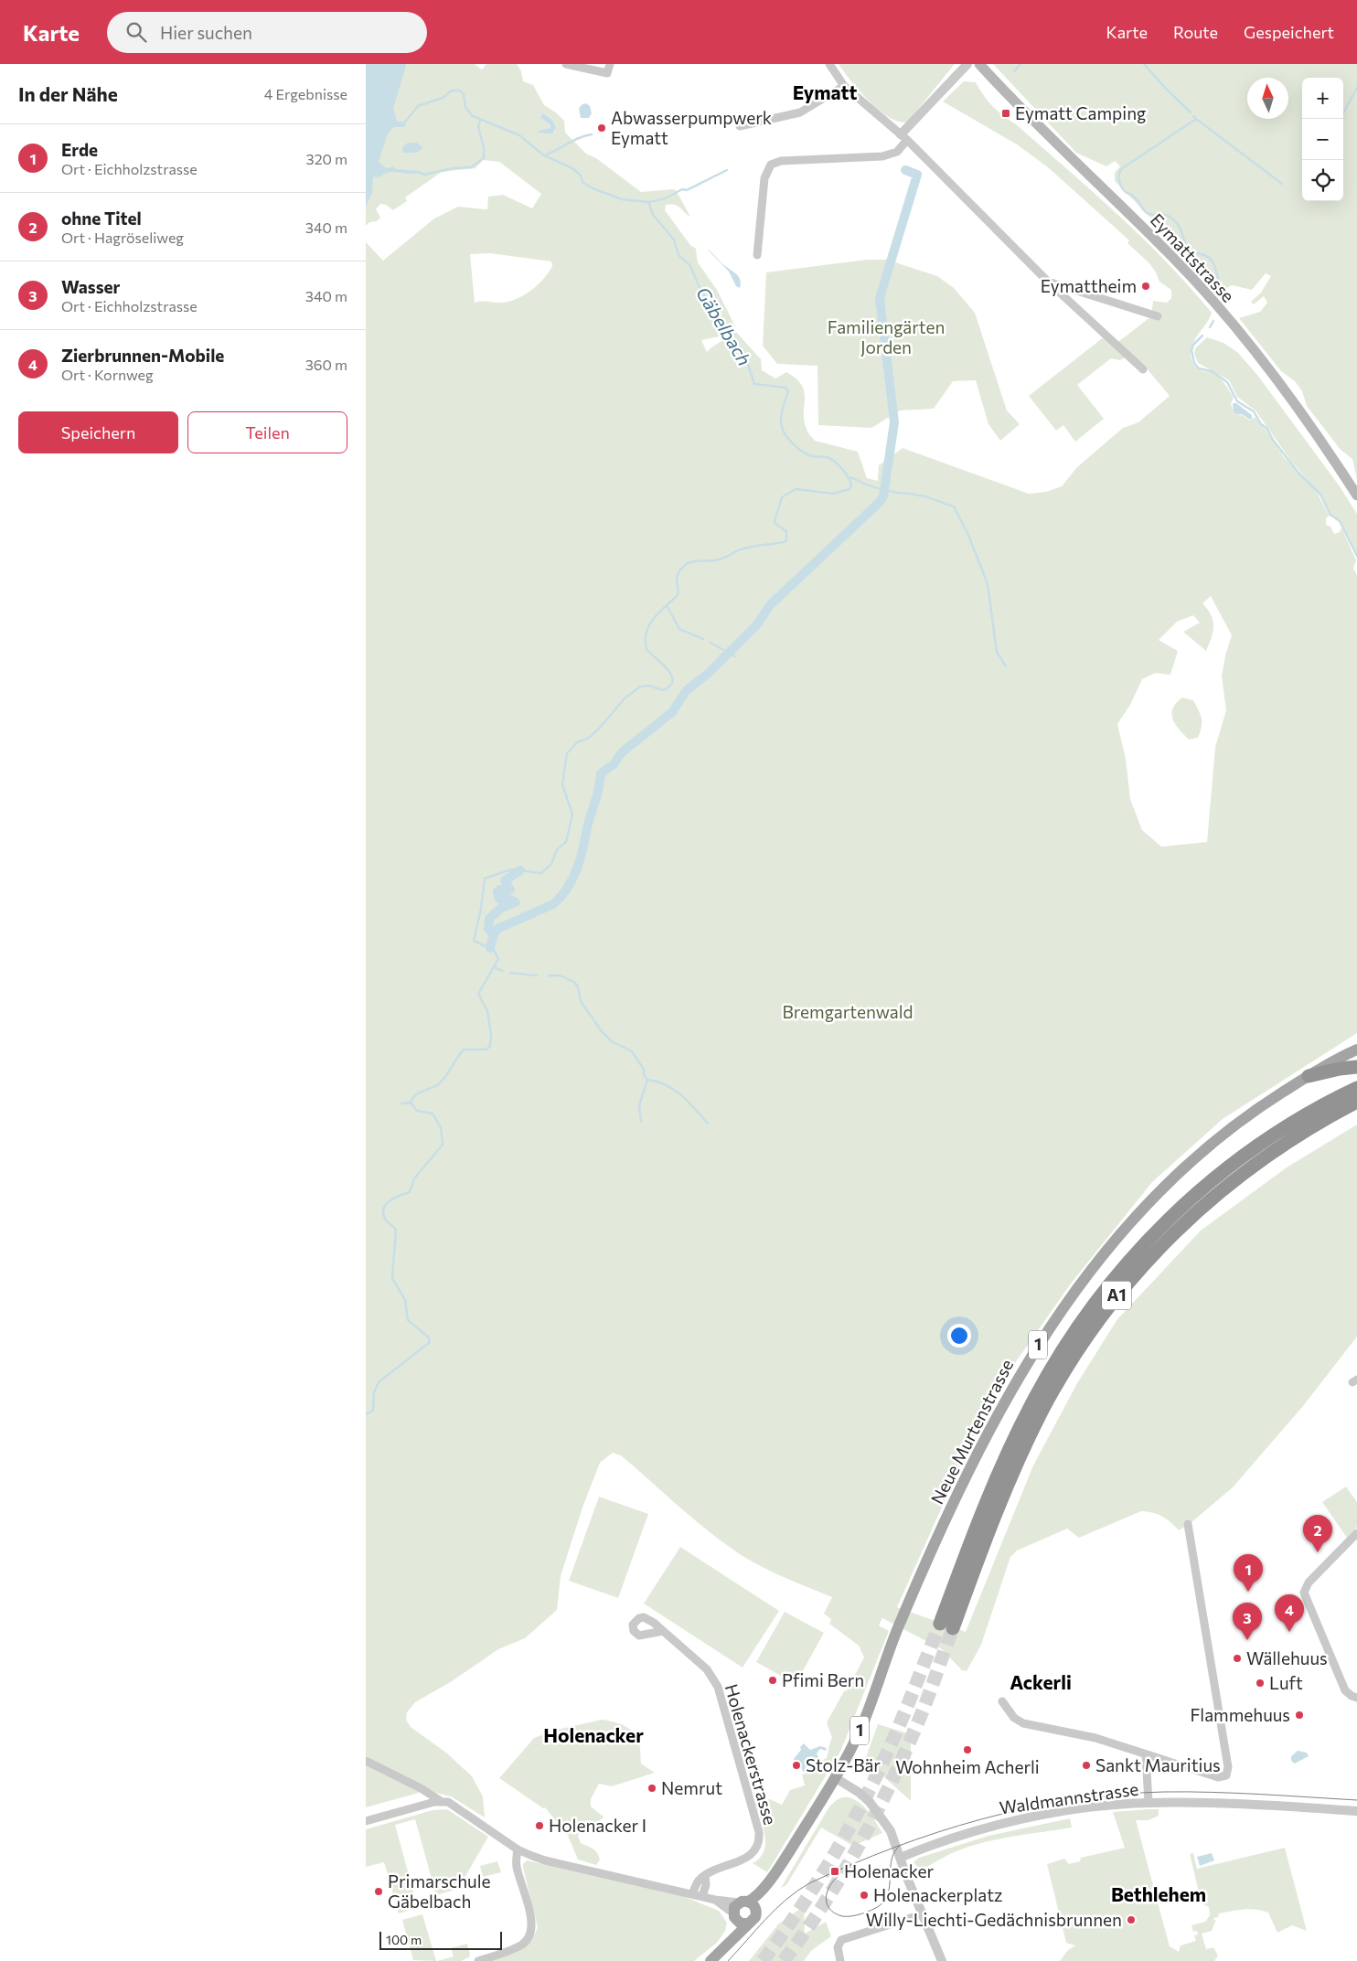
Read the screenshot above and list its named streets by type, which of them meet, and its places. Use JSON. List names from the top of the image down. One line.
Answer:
{"streets":{"highway":["A1"],"main road":["Eymattstrasse","1","Neue Murtenstrasse"],"street":["Holenackerstrasse","Waldmannstrasse"]},"districts":["Eymatt","Ackerli","Holenacker","Bethlehem"],"water":["Gäbelbach"],"parks":["Familiengärten Jorden","Bremgartenwald"],"places":{"transit":["Eymatt Camping","Holenacker"],"other":["Abwasserpumpwerk Eymatt","Eymattheim","Wällehuus","Pfimi Bern","Luft","Flammehuus","Wohnheim Acherli","Stolz-Bär","Sankt Mauritius","Nemrut","Holenacker I","Primarschule Gäbelbach","Holenackerplatz","Willy-Liechti-Gedächnisbrunnen"]},"scale_bar":"100 m","north":"top","page":{"header":"Karte","search":"Hier suchen","nav":["Karte","Route","Gespeichert"],"heading":["In der Nähe","4 Ergebnisse"],"map_buttons":["+","−"],"list":[{"mark":"1","name":"Erde","note":"Ort · Eichholzstrasse","value":"320 m"},{"mark":"2","name":"ohne Titel","note":"Ort · Hagröseliweg","value":"340 m"},{"mark":"3","name":"Wasser","note":"Ort · Eichholzstrasse","value":"340 m"},{"mark":"4","name":"Zierbrunnen-Mobile","note":"Ort · Kornweg","value":"360 m"}],"buttons":["Speichern","Teilen"],"pins":["2","1","4","3"],"scale":"100 m"}}
